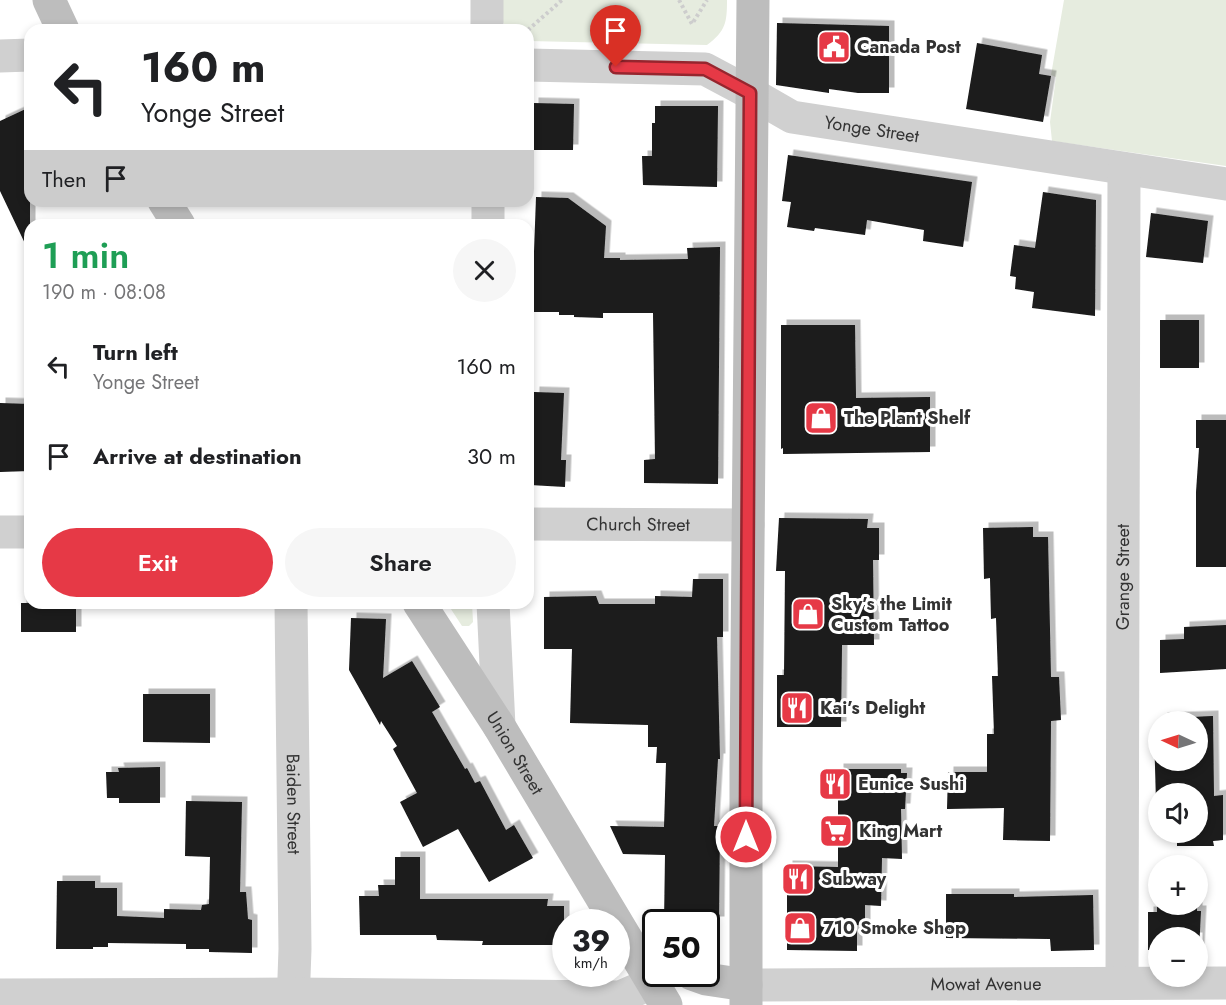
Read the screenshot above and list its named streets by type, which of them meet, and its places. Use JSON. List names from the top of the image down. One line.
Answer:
{"streets":{"main road":["Union Street"],"street":["Yonge Street","Church Street","Grange Street","Baiden Street","Mowat Avenue"]},"crossings":[["Yonge Street","Grange Street"],["Grange Street","Mowat Avenue"]],"places":{"public building":["Canada Post"],"shop":["The Plant Shelf","Sky’s the Limit Custom Tattoo","710 Smoke Shop"],"restaurant":["Kai’s Delight","Eunice Sushi","Subway"],"supermarket":["King Mart"]},"north":"left","page":{"turn":["160 m","Yonge Street"],"then":"Then","heading":["1 min","190 m · 08:08"],"list":[{"name":"Turn left","note":"Yonge Street","value":"160 m"},{"name":"Arrive at destination","value":"30 m"}],"buttons":["Exit","Share"],"map_buttons":["+","−"],"speed":"39 km/h","limit":"50"}}
